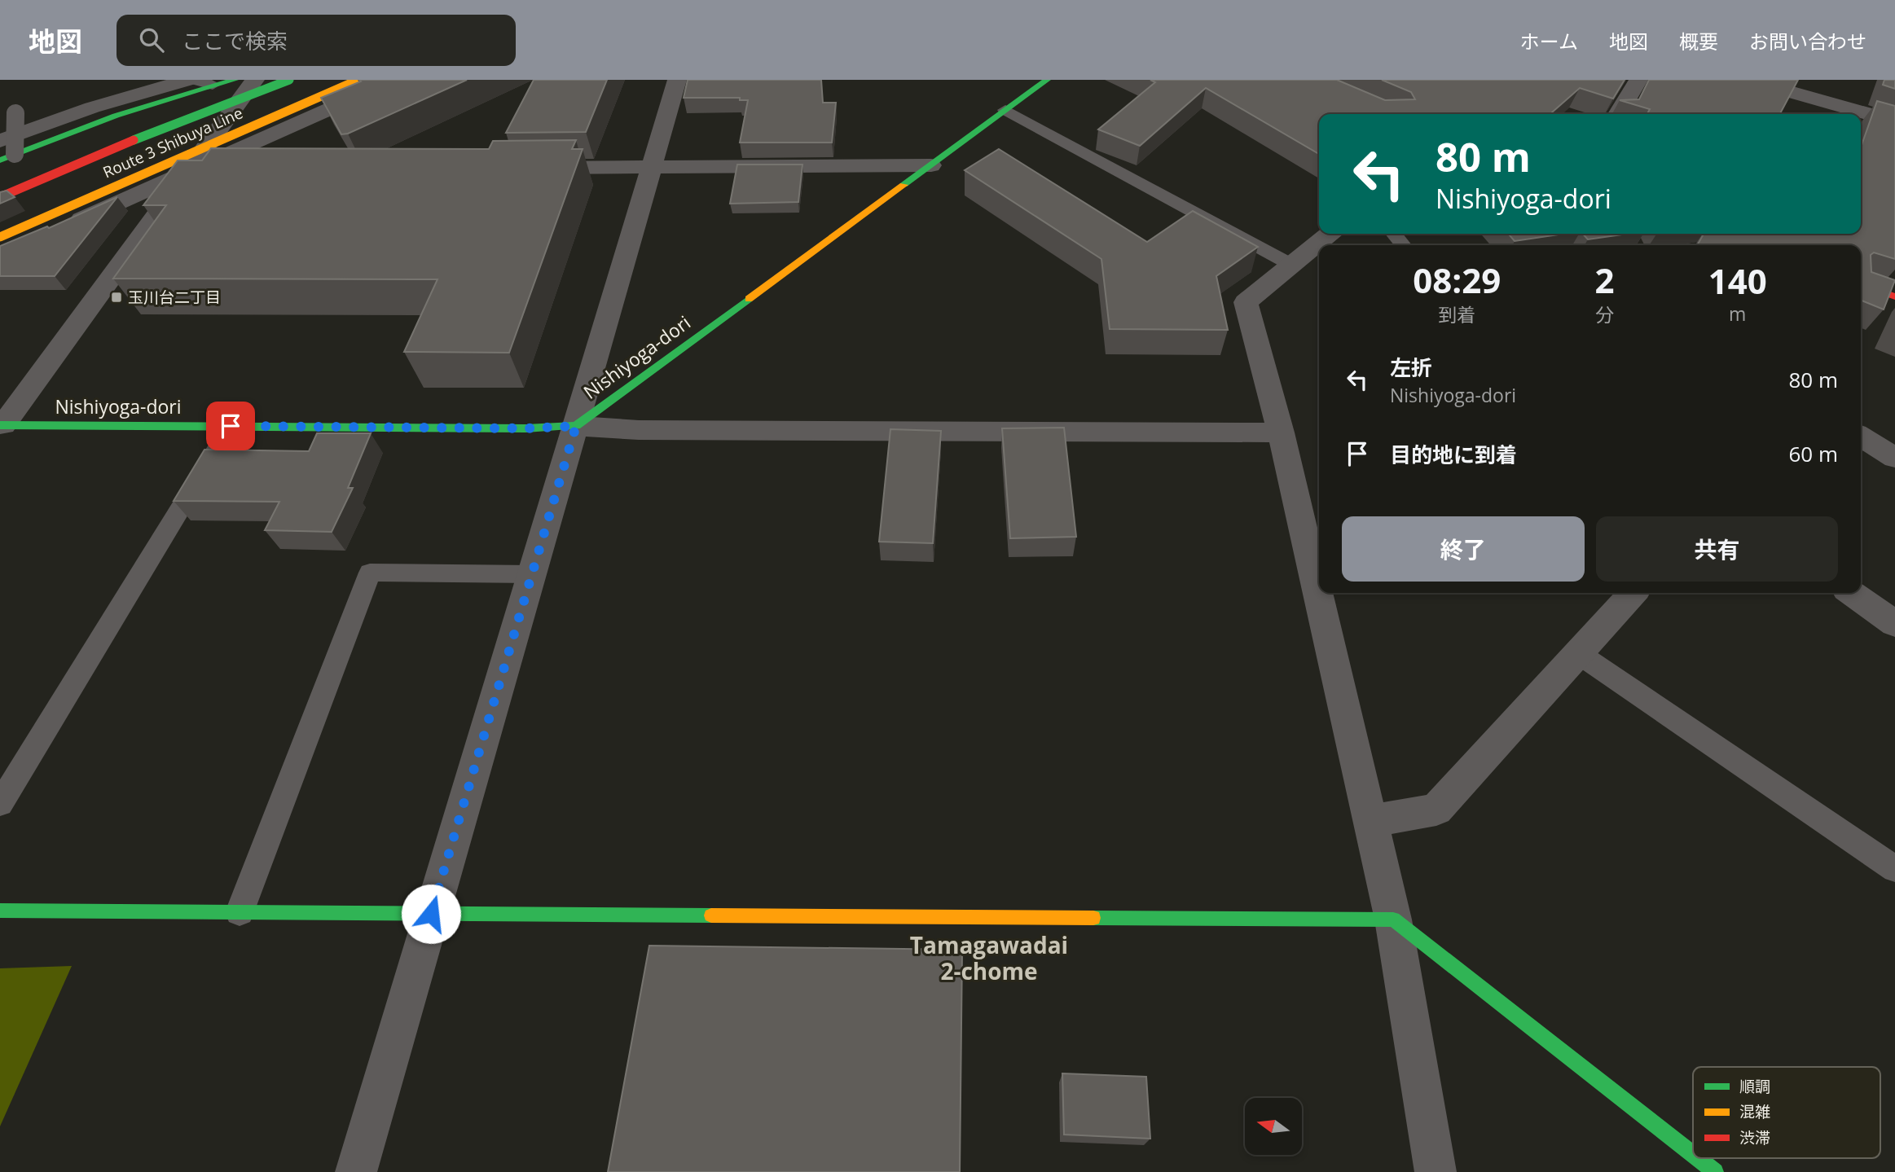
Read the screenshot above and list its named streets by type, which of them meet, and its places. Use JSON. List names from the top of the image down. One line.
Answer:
{"streets":{"main road":["Route 3 Shibuya Line","Nishiyoga-dori"]},"districts":["Tamagawadai 2-chome"],"places":{"transit":["玉川台二丁目"]},"legend":["順調","混雑","渋滞"],"north":"left","page":{"header":"地図","search":"ここで検索","nav":["ホーム","地図","概要","お問い合わせ"],"turn":["80 m","Nishiyoga-dori"],"eta":["08:29","到着","2","分","140","m"],"list":[{"name":"左折","note":"Nishiyoga-dori","value":"80 m"},{"name":"目的地に到着","value":"60 m"}],"buttons":["終了","共有"]}}
